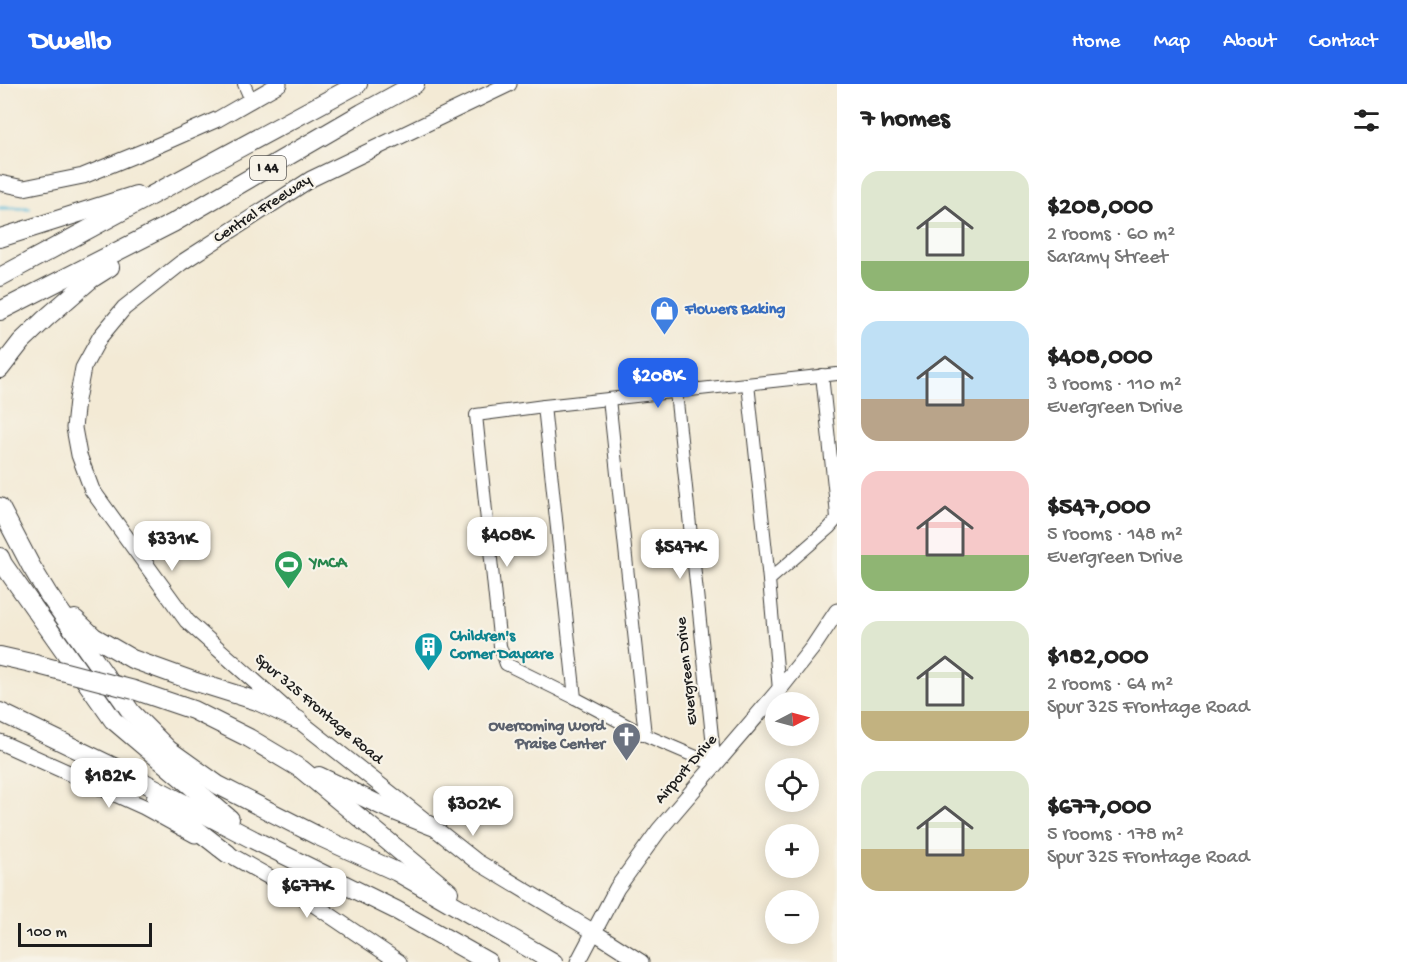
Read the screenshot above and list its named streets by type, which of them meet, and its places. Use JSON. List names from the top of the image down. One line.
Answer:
{"streets":{"highway":["I 44","Central Freeway"],"main road":["Spur 325 Frontage Road","Airport Drive"],"street":["Evergreen Drive"]},"crossings":[["Central Freeway","Spur 325 Frontage Road"],["Evergreen Drive","Airport Drive"],["Spur 325 Frontage Road","Airport Drive"]],"places":{"shop":["Flowers Baking"],"sports":["YMCA"],"building":["Children's Corner Daycare"],"church":["Overcoming Word Praise Center"]},"scale_bar":"100 m","north":"right","page":{"header":"Dwello","nav":["Home","Map","About","Contact"],"heading":"7 homes","list":[{"name":"$208,000","note":"2 rooms · 60 m² · Saramy Street"},{"name":"$408,000","note":"3 rooms · 110 m² · Evergreen Drive"},{"name":"$547,000","note":"5 rooms · 148 m² · Evergreen Drive"},{"name":"$182,000","note":"2 rooms · 64 m² · Spur 325 Frontage Road"},{"name":"$677,000","note":"5 rooms · 178 m² · Spur 325 Frontage Road"}],"price":["$208K","$408K","$331K","$547K","$182K","$302K","$677K"],"map_buttons":["+","−"],"scale":"100 m"}}
